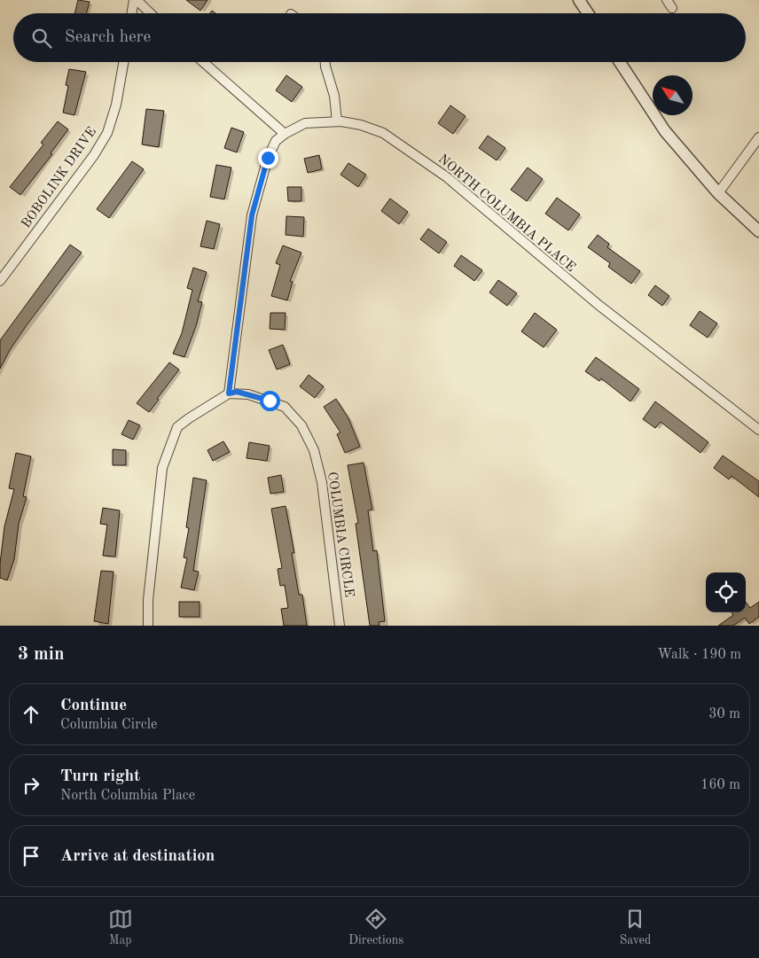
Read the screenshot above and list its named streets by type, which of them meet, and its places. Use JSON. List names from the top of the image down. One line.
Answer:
{"streets":{"street":["BOBOLINK DRIVE","NORTH COLUMBIA PLACE","COLUMBIA CIRCLE"]},"crossings":[["NORTH COLUMBIA PLACE","COLUMBIA CIRCLE"]],"north":"top left","page":{"search":"Search here","heading":["3 min","Walk · 190 m"],"list":[["Continue","Columbia Circle","30 m"],["Turn right","North Columbia Place","160 m"],"Arrive at destination"],"nav":["Map","Directions","Saved"]}}
